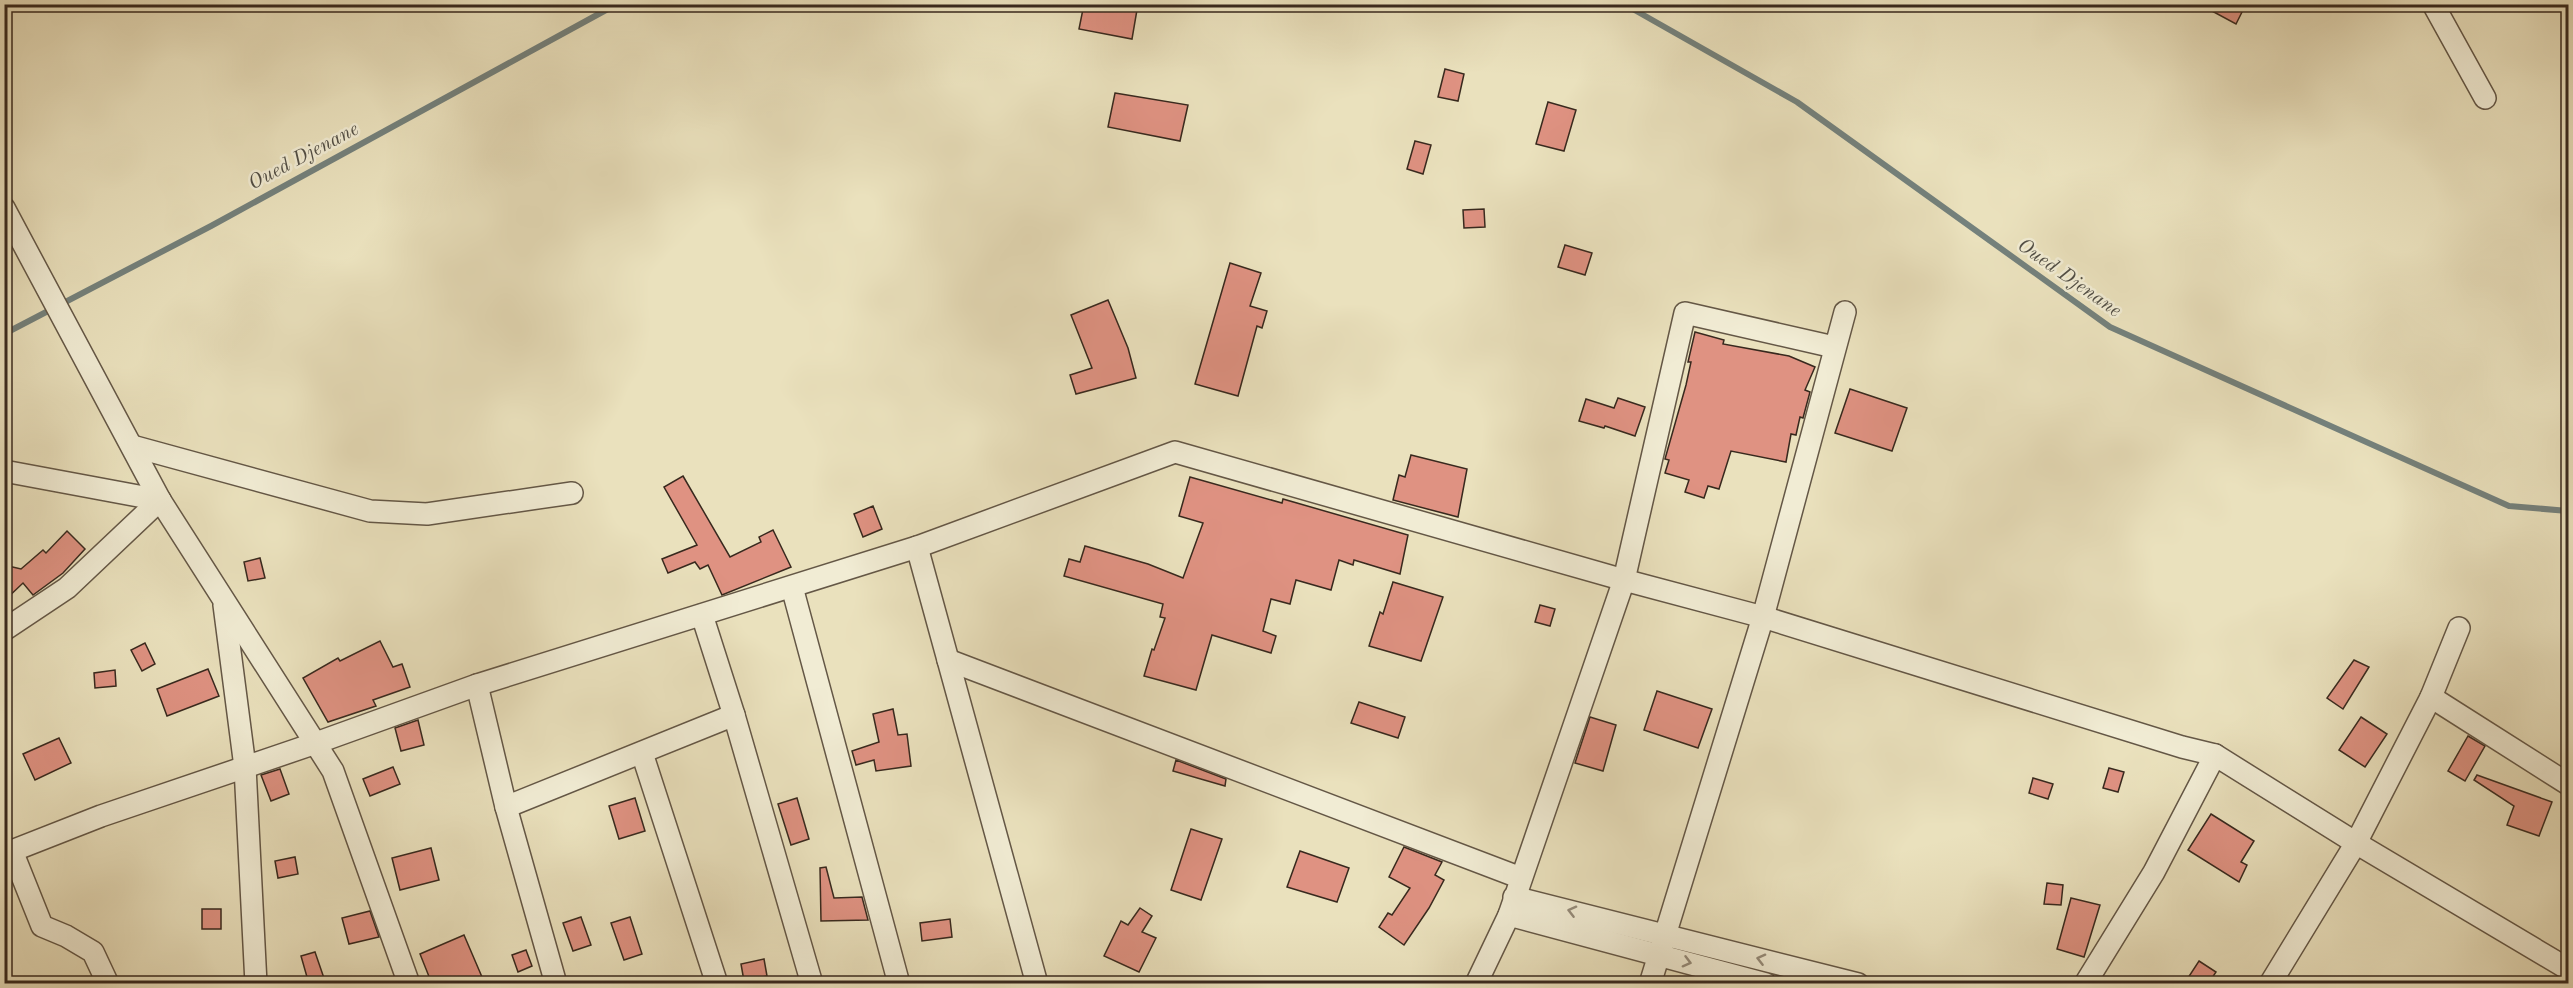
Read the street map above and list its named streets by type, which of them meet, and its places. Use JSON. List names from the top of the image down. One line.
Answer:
{"water":["Oued Djenane"]}
